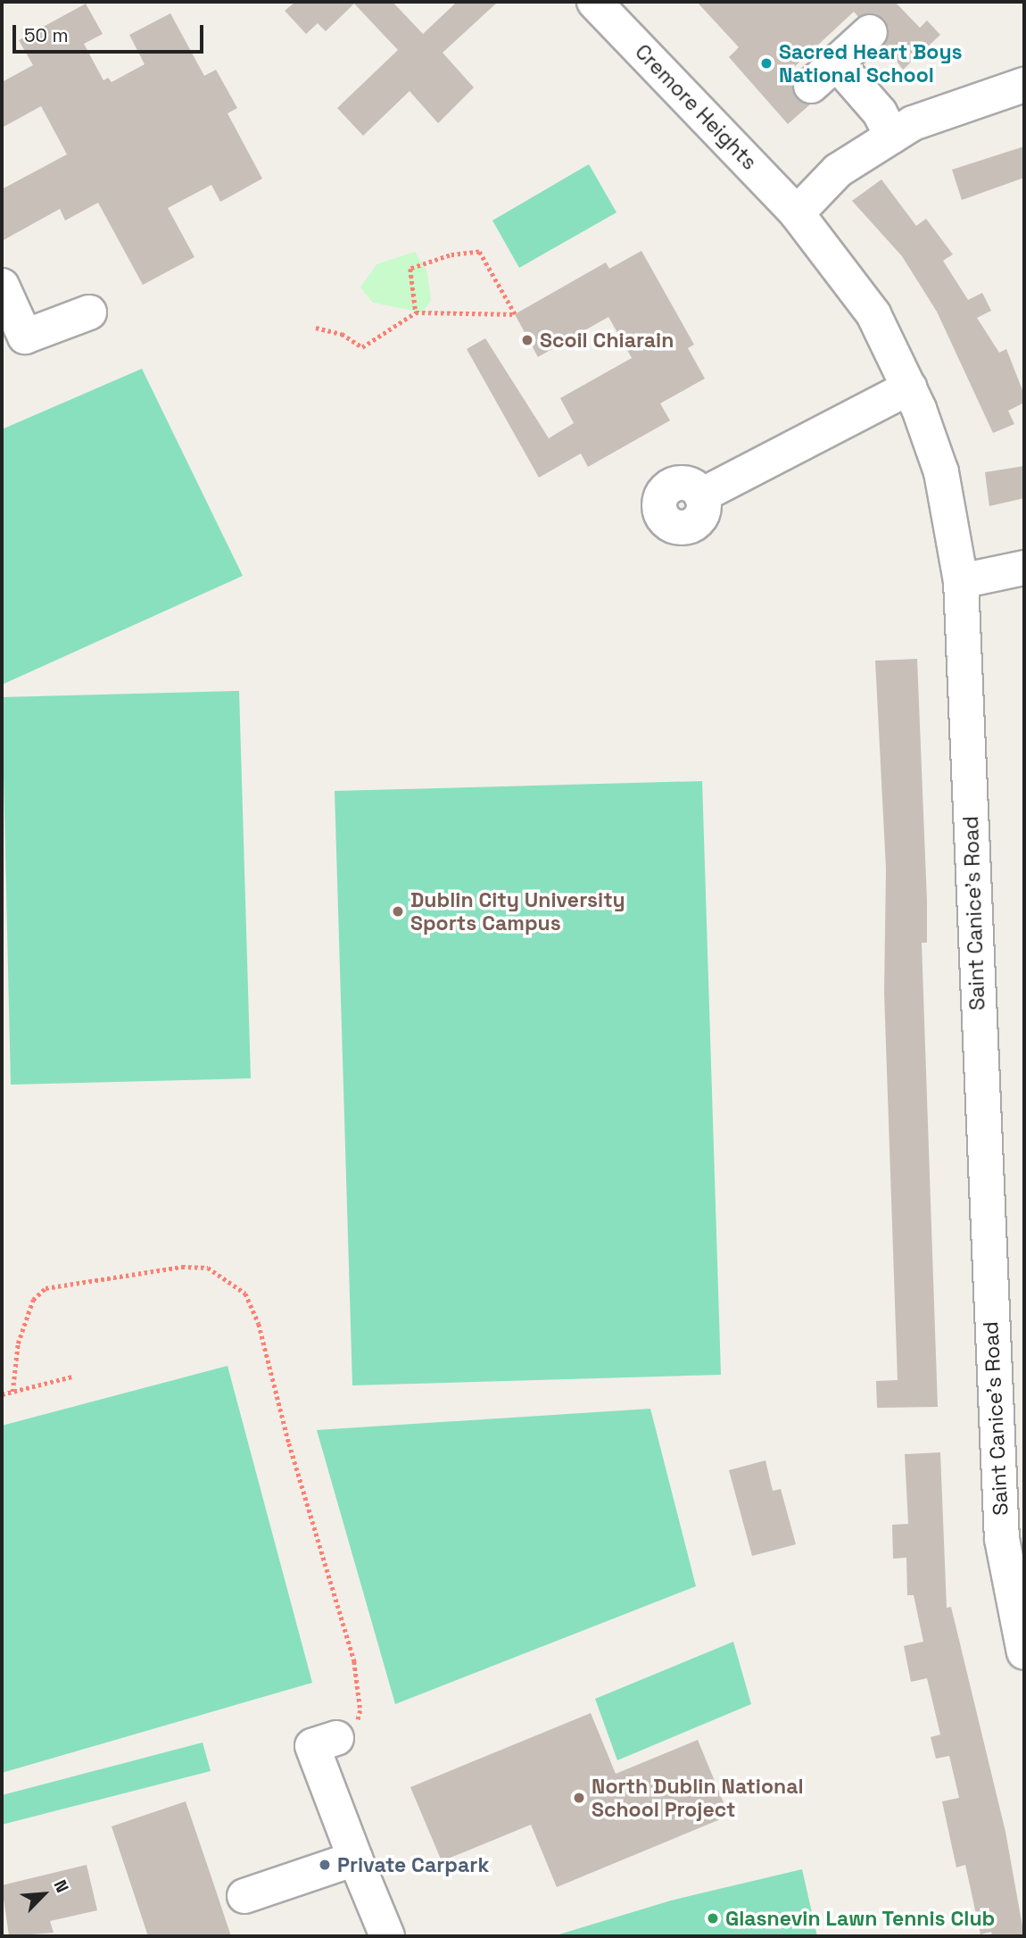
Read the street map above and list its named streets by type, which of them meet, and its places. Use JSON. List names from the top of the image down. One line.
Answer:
{"streets":{"street":["Cremore Heights","Saint Canice's Road"]},"crossings":[["Cremore Heights","Saint Canice's Road"]],"places":["Sacred Heart Boys National School","Scoil Chiarain","Dublin City University Sports Campus","North Dublin National School Project","Private Carpark","Glasnevin Lawn Tennis Club"],"scale_bar":"50 m","north":"top right"}
